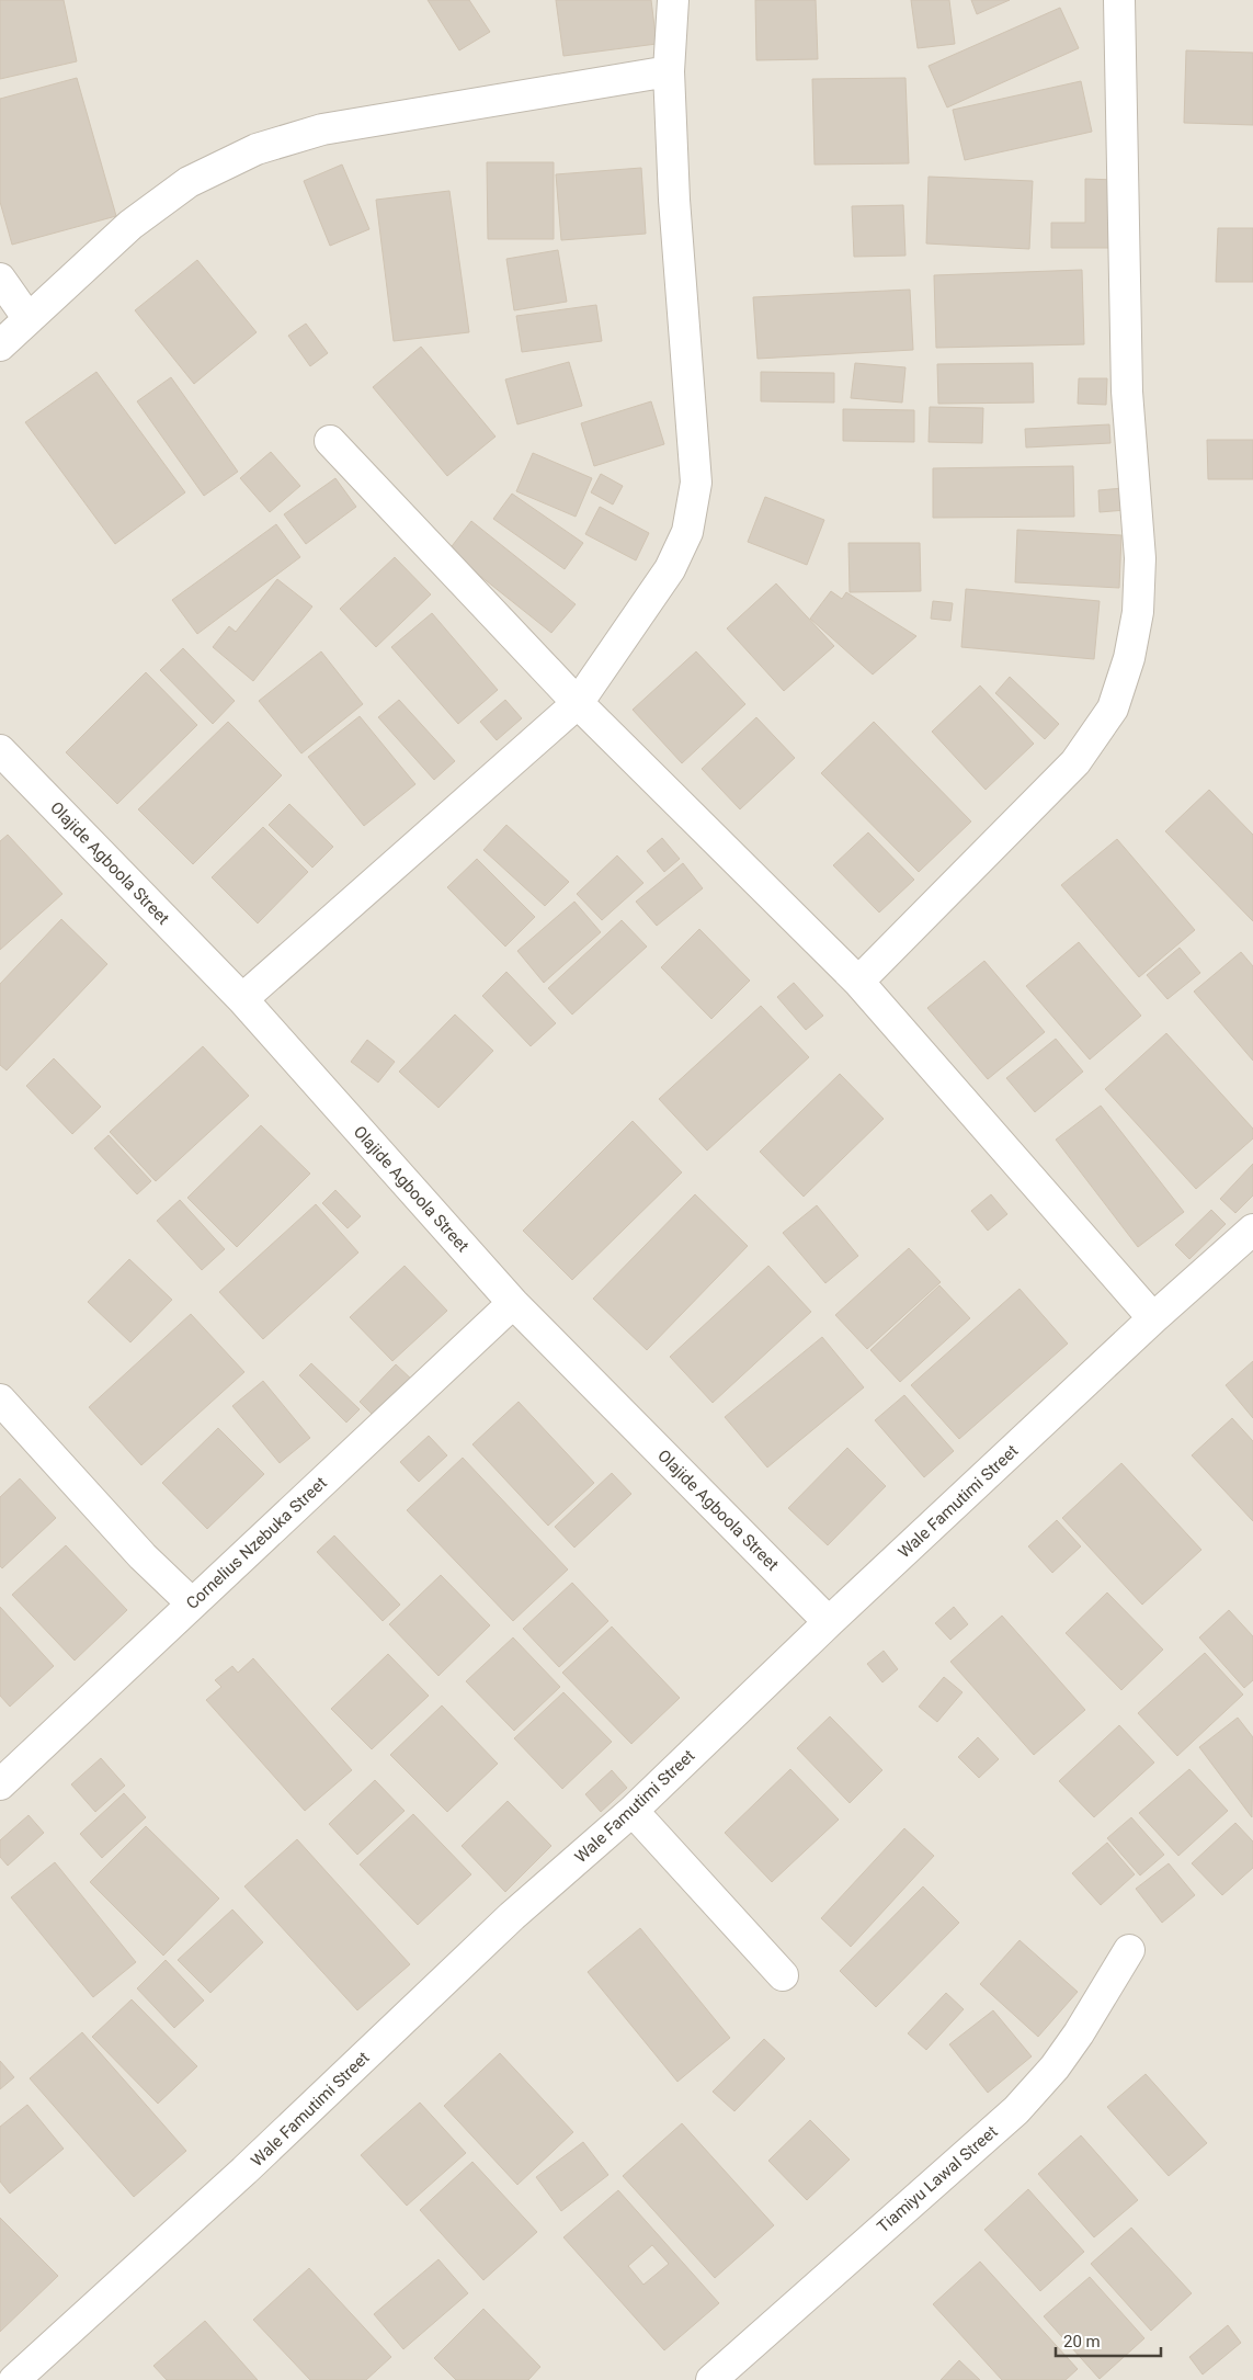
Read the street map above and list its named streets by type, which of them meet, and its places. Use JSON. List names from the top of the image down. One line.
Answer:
{"streets":{"street":["Olajide Agboola Street","Wale Famutimi Street","Cornelius Nzebuka Street","Tiamiyu Lawal Street"]},"crossings":[["Olajide Agboola Street","Wale Famutimi Street"],["Olajide Agboola Street","Cornelius Nzebuka Street"]],"scale_bar":"20 m"}
